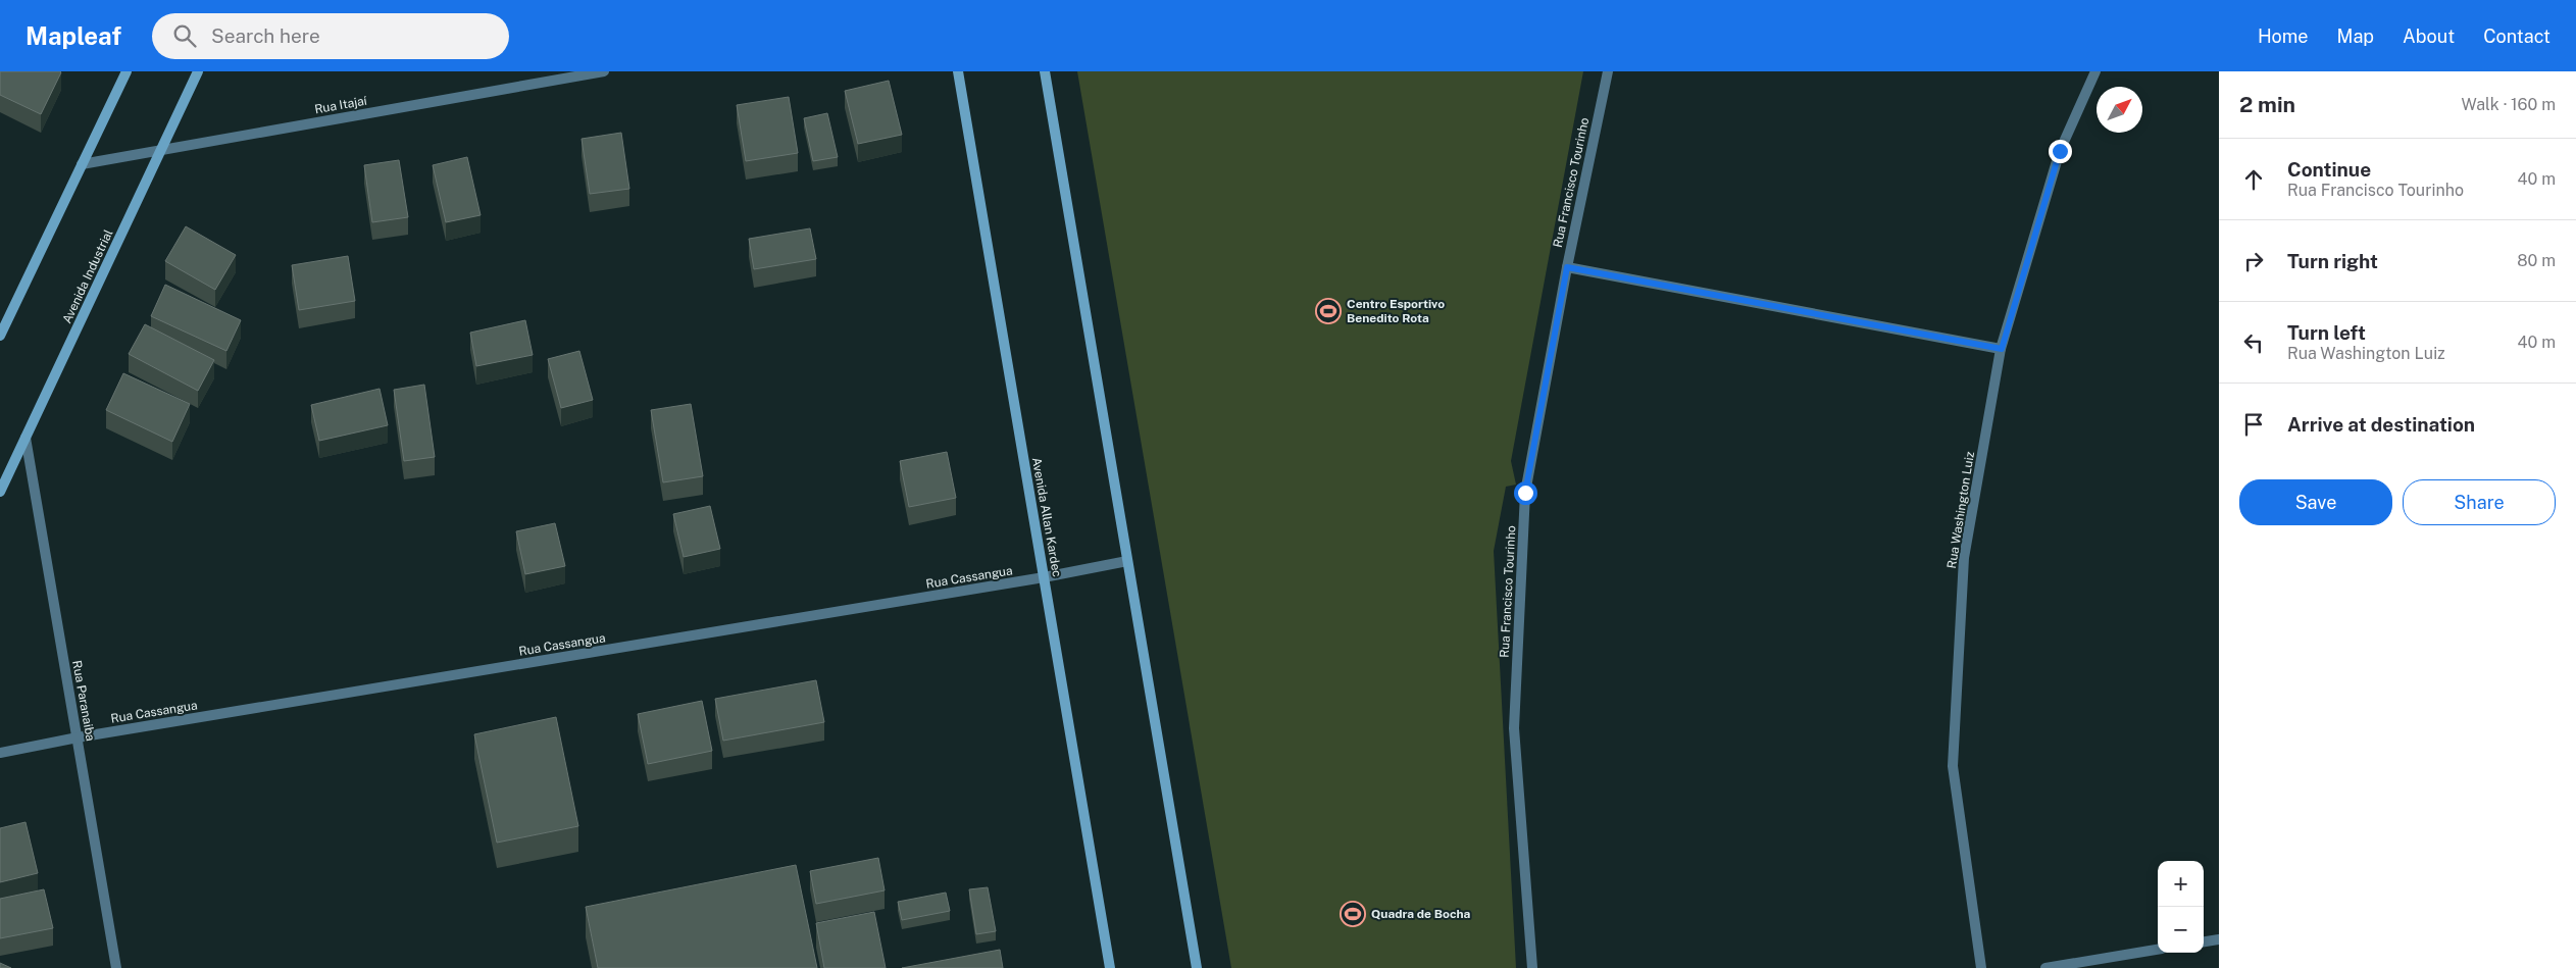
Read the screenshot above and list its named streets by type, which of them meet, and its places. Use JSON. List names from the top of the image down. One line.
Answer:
{"streets":{"street":["Rua Itajaí","Rua Francisco Tourinho","Avenida Industrial","Rua Washington Luiz","Avenida Allan Kardec","Rua Cassangua","Rua Paranaiba"]},"crossings":[["Rua Itajaí","Avenida Industrial"],["Avenida Industrial","Rua Paranaiba"],["Avenida Allan Kardec","Rua Cassangua"],["Rua Cassangua","Rua Paranaiba"]],"places":{"sports":["Centro Esportivo Benedito Rota","Quadra de Bocha"]},"north":"top right","page":{"header":"Mapleaf","search":"Search here","nav":["Home","Map","About","Contact"],"heading":["2 min","Walk · 160 m"],"list":[["Continue","Rua Francisco Tourinho","40 m"],["Turn right","80 m"],["Turn left","Rua Washington Luiz","40 m"],"Arrive at destination"],"buttons":["Save","Share"],"map_buttons":["+","−"]}}
